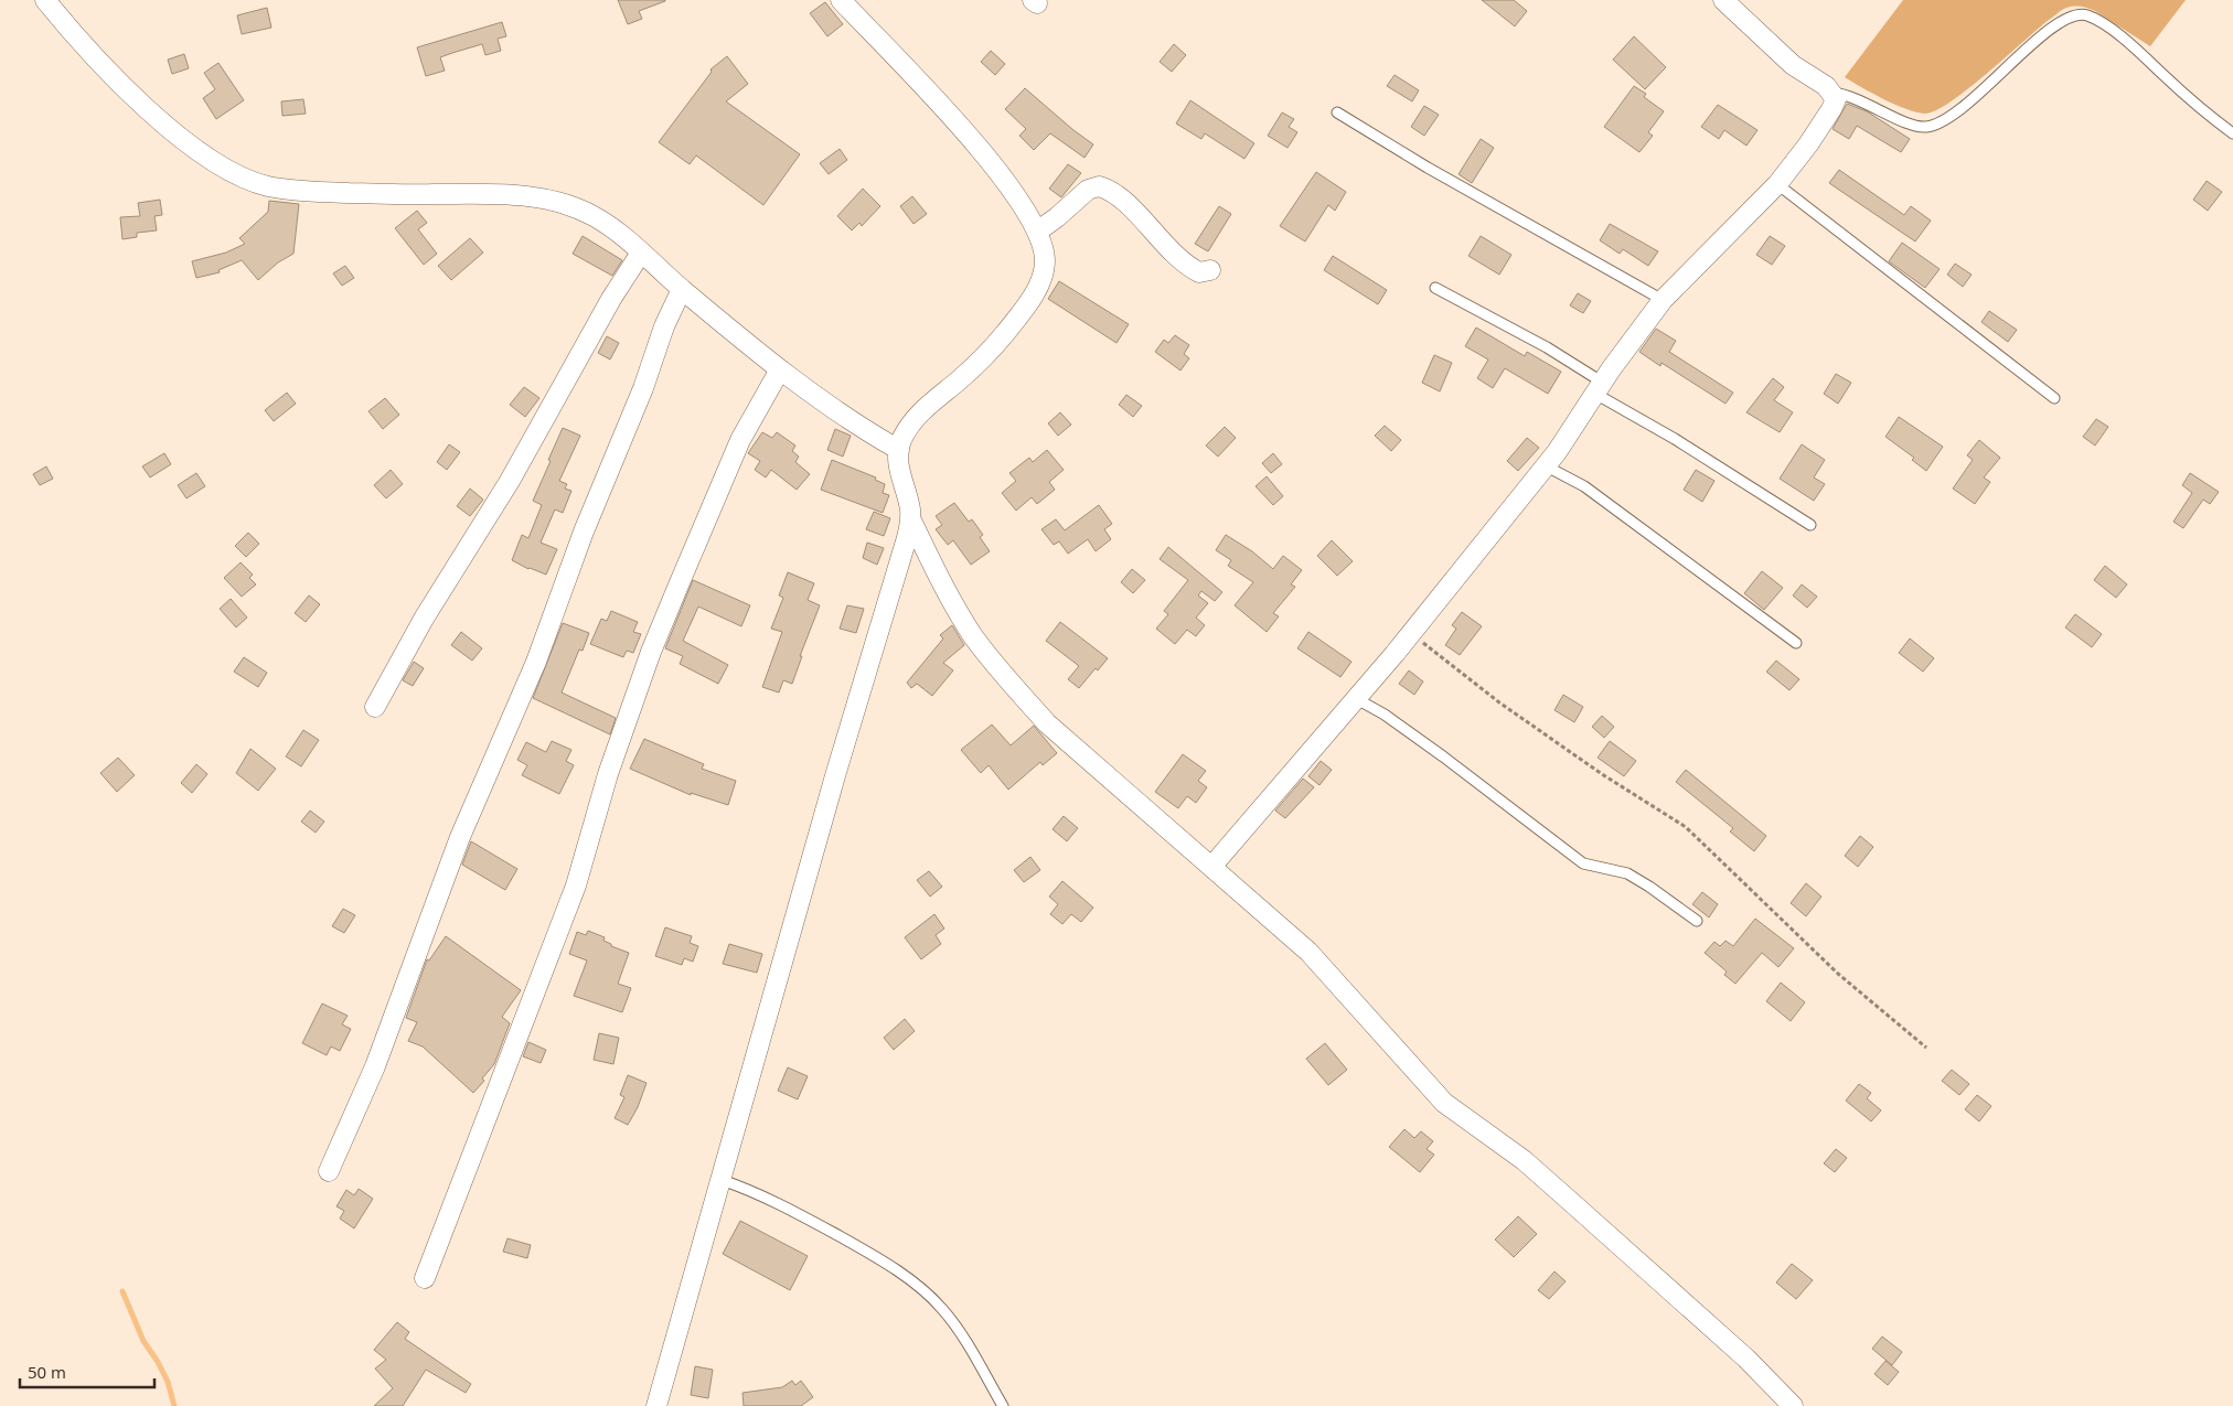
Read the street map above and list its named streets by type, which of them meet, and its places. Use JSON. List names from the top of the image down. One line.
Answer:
{"scale_bar":"50 m"}
